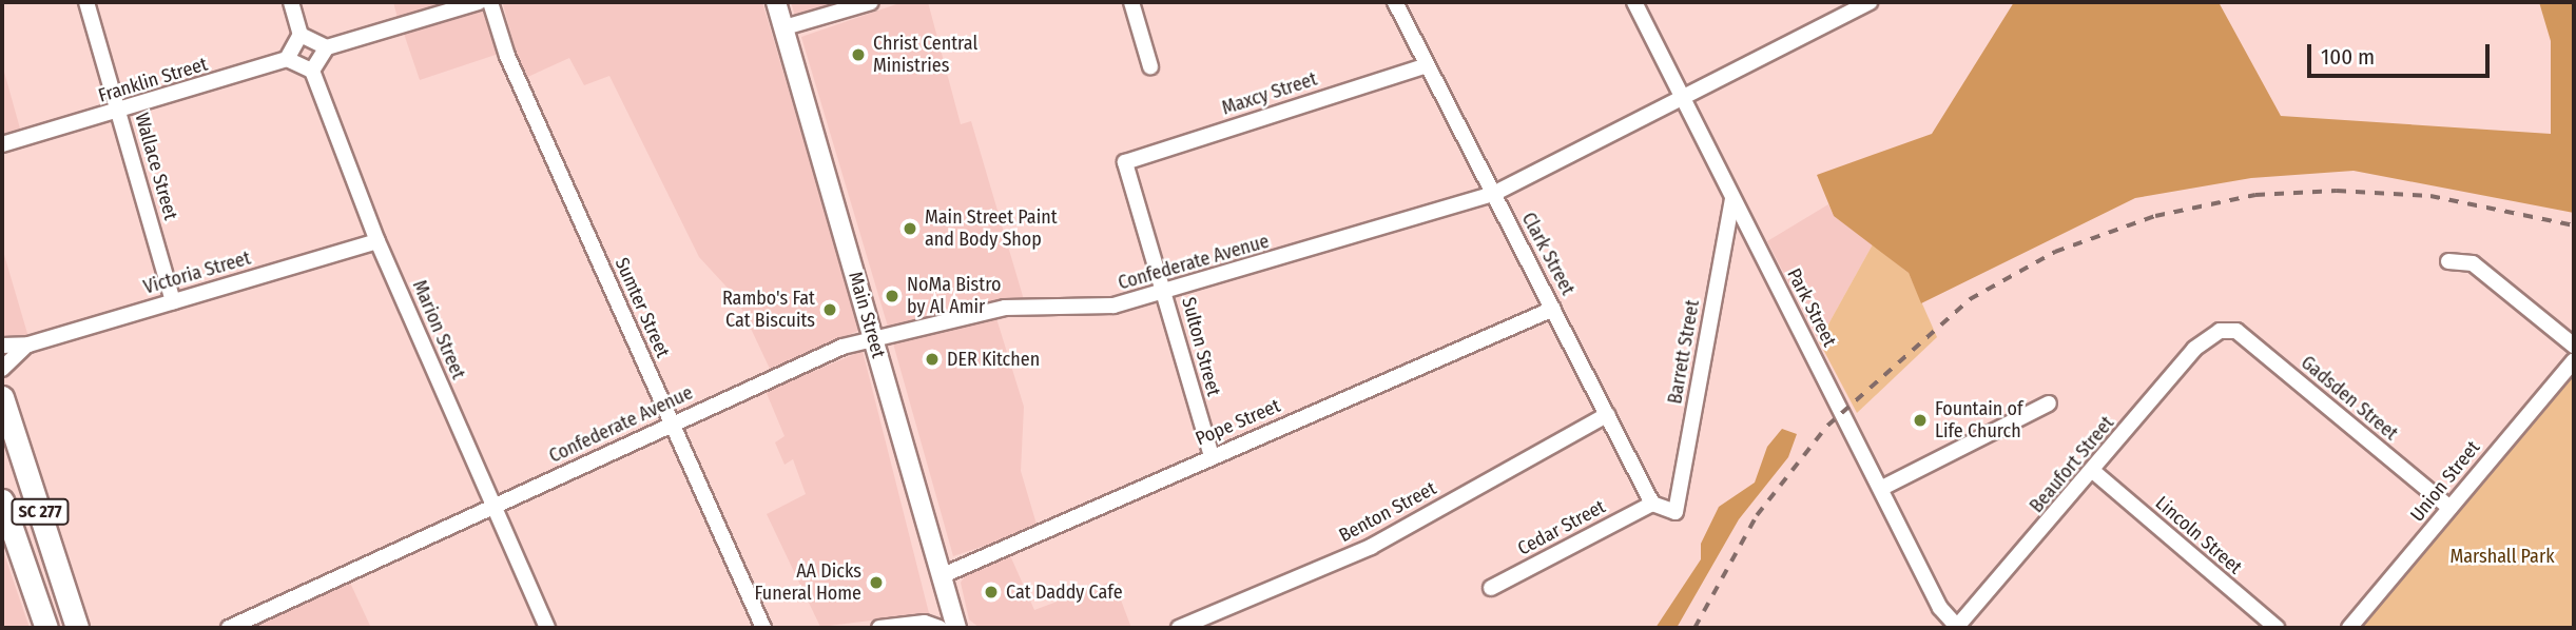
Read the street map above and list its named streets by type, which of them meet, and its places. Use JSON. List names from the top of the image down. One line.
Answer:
{"streets":{"highway":["SC 277"],"main road":["Main Street"],"street":["Franklin Street","Maxcy Street","Wallace Street","Clark Street","Confederate Avenue","Victoria Street","Sumter Street","Park Street","Marion Street","Sulton Street","Barrett Street","Gadsden Street","Pope Street","Beaufort Street","Union Street","Benton Street","Cedar Street","Lincoln Street"]},"crossings":[["Franklin Street","Wallace Street"],["Maxcy Street","Clark Street"],["Maxcy Street","Sulton Street"],["Wallace Street","Victoria Street"],["Clark Street","Confederate Avenue"],["Clark Street","Barrett Street"],["Clark Street","Pope Street"],["Clark Street","Benton Street"],["Clark Street","Cedar Street"],["Confederate Avenue","Sumter Street"],["Confederate Avenue","Park Street"],["Confederate Avenue","Main Street"],["Confederate Avenue","Marion Street"],["Confederate Avenue","Sulton Street"],["Victoria Street","Marion Street"],["Park Street","Barrett Street"],["Park Street","Beaufort Street"],["Main Street","Pope Street"],["Sulton Street","Pope Street"],["Barrett Street","Cedar Street"],["Gadsden Street","Beaufort Street"],["Gadsden Street","Union Street"],["Beaufort Street","Lincoln Street"]],"parks":["Marshall Park"],"places":["Christ Central Ministries","Main Street Paint and Body Shop","NoMa Bistro by Al Amir","Rambo's Fat Cat Biscuits","DER Kitchen","Fountain of Life Church","AA Dicks Funeral Home","Cat Daddy Cafe"],"scale_bar":"100 m"}
